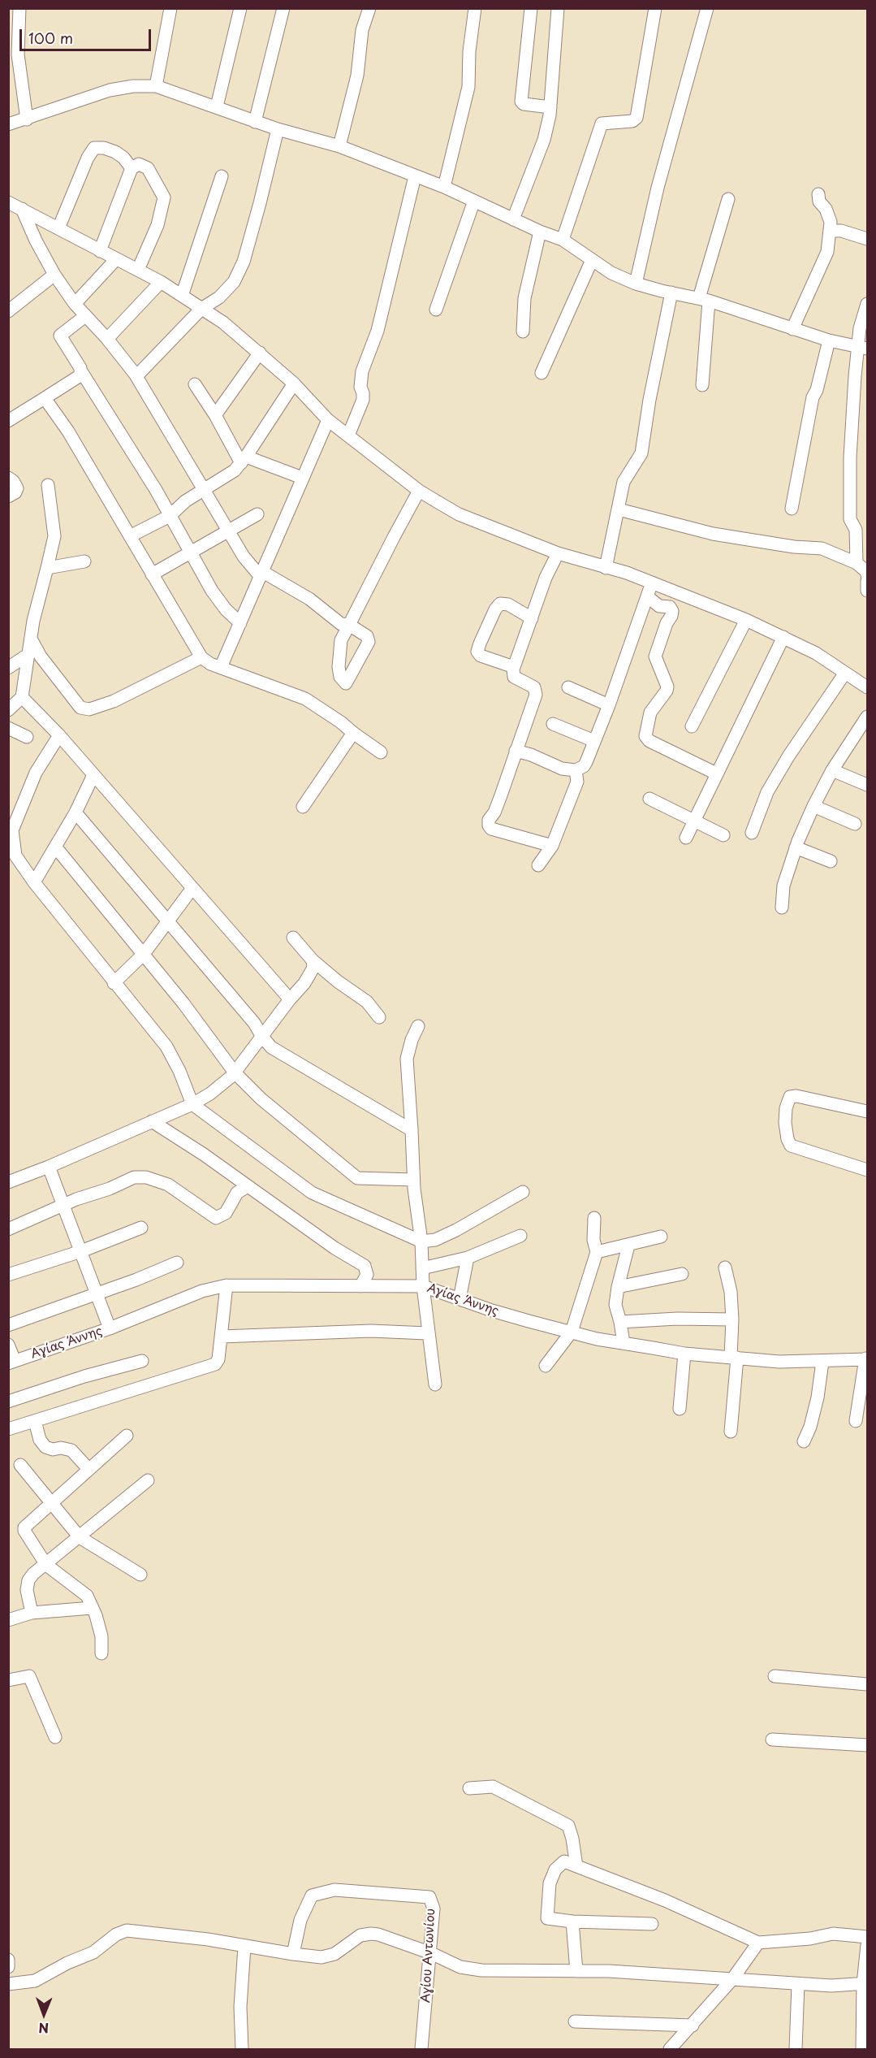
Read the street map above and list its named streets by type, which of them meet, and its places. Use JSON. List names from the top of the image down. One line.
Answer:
{"streets":{"street":["Αγίας Άννης","Αγίου Αντωνίου"]},"scale_bar":"100 m","north":"bottom"}
